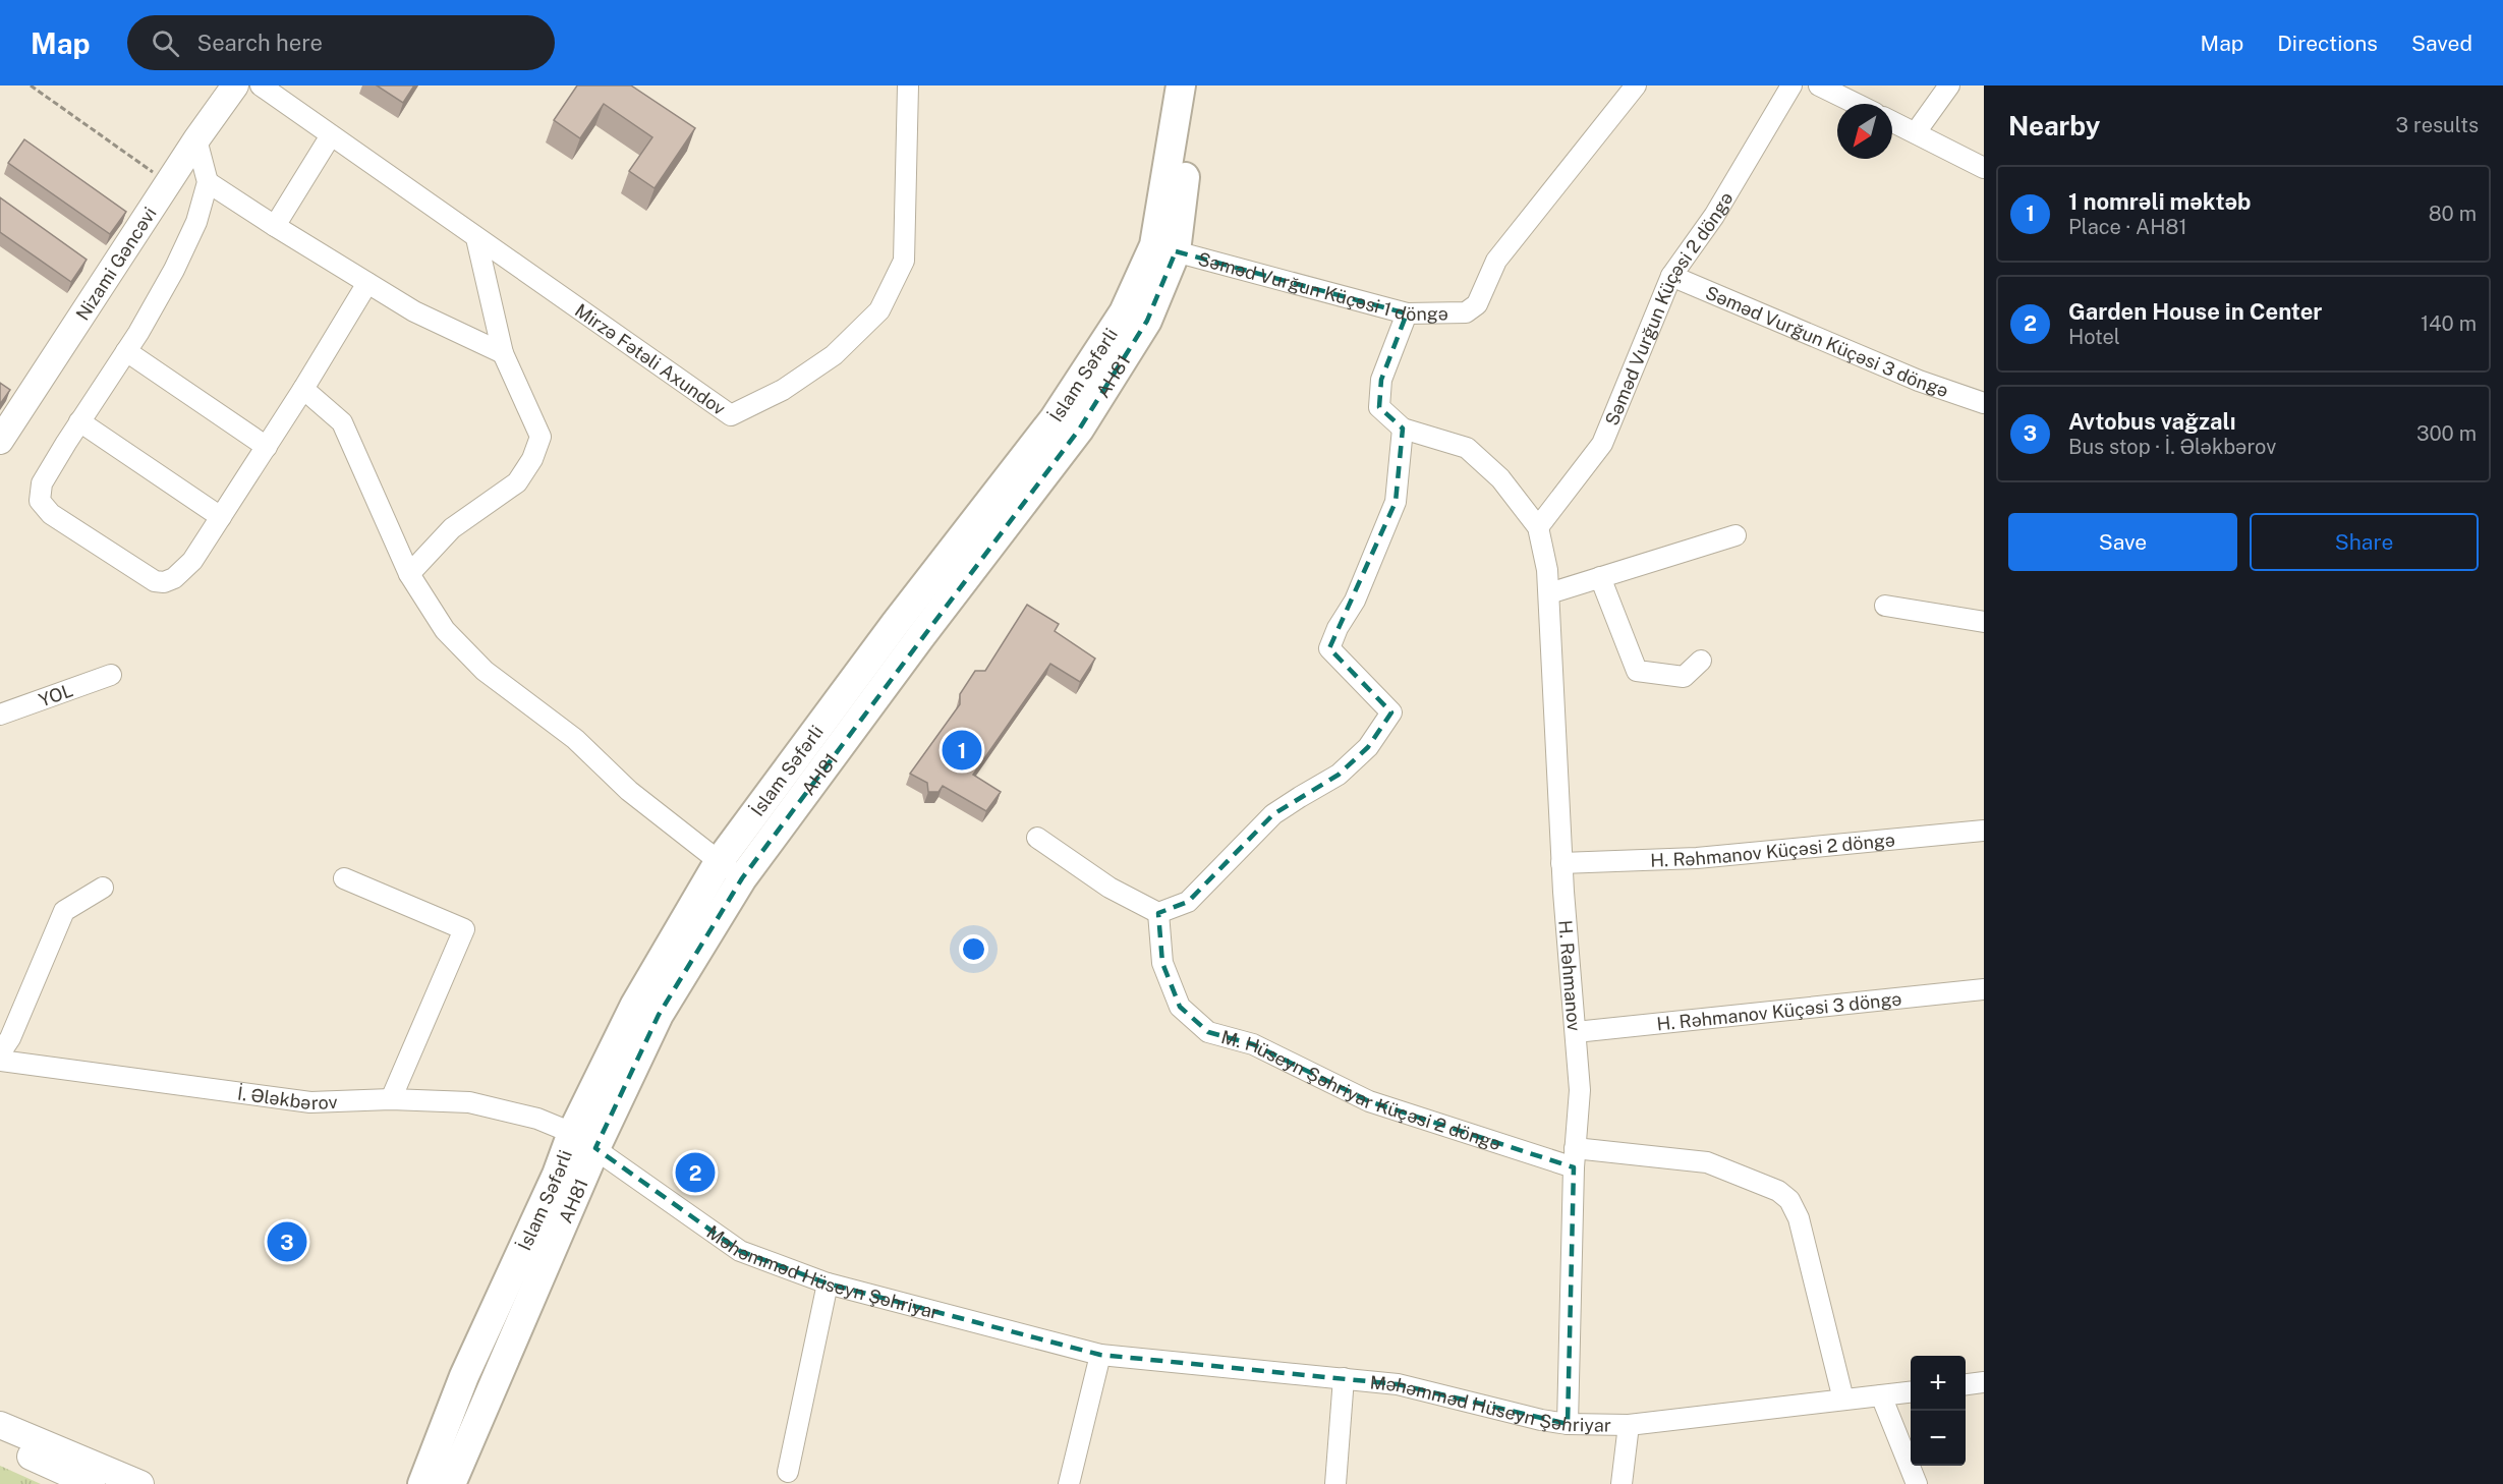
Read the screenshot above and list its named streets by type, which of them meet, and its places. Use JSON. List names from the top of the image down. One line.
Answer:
{"streets":{"highway":["İslam Səfərli","AH81"],"main road":["Nizami Gəncəvi"],"street":["Səməd Vurğun Küçəsi 1 döngə","Səməd Vurğun Küçəsi 2 döngə","Səməd Vurğun Küçəsi 3 döngə","Mirzə Fətəli Axundov","YOL","H. Rəhmanov Küçəsi 2 döngə","H. Rəhmanov","H. Rəhmanov Küçəsi 3 döngə","M. Hüseyn Şəhriyar Küçəsi 2 döngə","İ. Ələkbərov","Məhəmməd Hüseyn Şəhriyar"]},"crossings":[["Səməd Vurğun Küçəsi 1 döngə","İslam Səfərli"],["Səməd Vurğun Küçəsi 1 döngə","AH81"],["Səməd Vurğun Küçəsi 2 döngə","Səməd Vurğun Küçəsi 3 döngə"],["Səməd Vurğun Küçəsi 2 döngə","H. Rəhmanov"],["İslam Səfərli","AH81"],["İslam Səfərli","İ. Ələkbərov"],["İslam Səfərli","Məhəmməd Hüseyn Şəhriyar"],["AH81","İ. Ələkbərov"],["AH81","Məhəmməd Hüseyn Şəhriyar"],["H. Rəhmanov Küçəsi 2 döngə","H. Rəhmanov"],["H. Rəhmanov","H. Rəhmanov Küçəsi 3 döngə"],["H. Rəhmanov","M. Hüseyn Şəhriyar Küçəsi 2 döngə"],["H. Rəhmanov","Məhəmməd Hüseyn Şəhriyar"],["M. Hüseyn Şəhriyar Küçəsi 2 döngə","Məhəmməd Hüseyn Şəhriyar"],["İ. Ələkbərov","Məhəmməd Hüseyn Şəhriyar"]],"north":"bottom left","page":{"header":"Map","search":"Search here","nav":["Map","Directions","Saved"],"heading":["Nearby","3 results"],"list":[{"mark":"1","name":"1 nomrəli məktəb","note":"Place · AH81","value":"80 m"},{"mark":"2","name":"Garden House in Center","note":"Hotel","value":"140 m"},{"mark":"3","name":"Avtobus vağzalı","note":"Bus stop · İ. Ələkbərov","value":"300 m"}],"buttons":["Save","Share"],"pins":["1","2","3"],"map_buttons":["+","−"]}}
